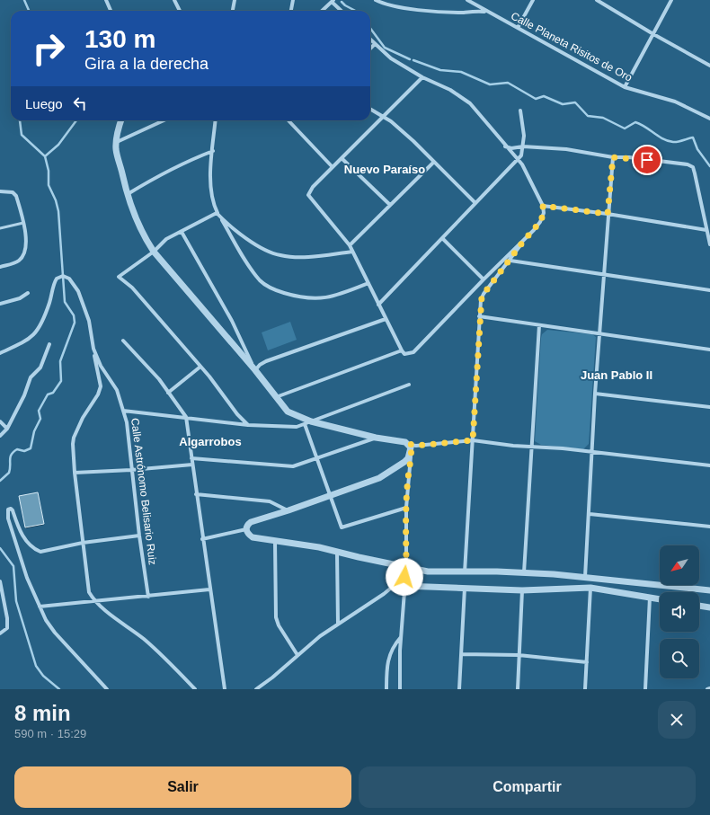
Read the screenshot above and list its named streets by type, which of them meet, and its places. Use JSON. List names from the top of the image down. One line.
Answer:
{"streets":{"street":["Calle Planeta Risitos de Oro","Calle Astrónomo Belisario Ruiz"]},"districts":["Nuevo Paraíso","Juan Pablo II","Algarrobos"],"north":"bottom left","page":{"turn":["130 m","Gira a la derecha"],"then":"Luego","heading":["8 min","590 m · 15:29"],"buttons":["Salir","Compartir"]}}
